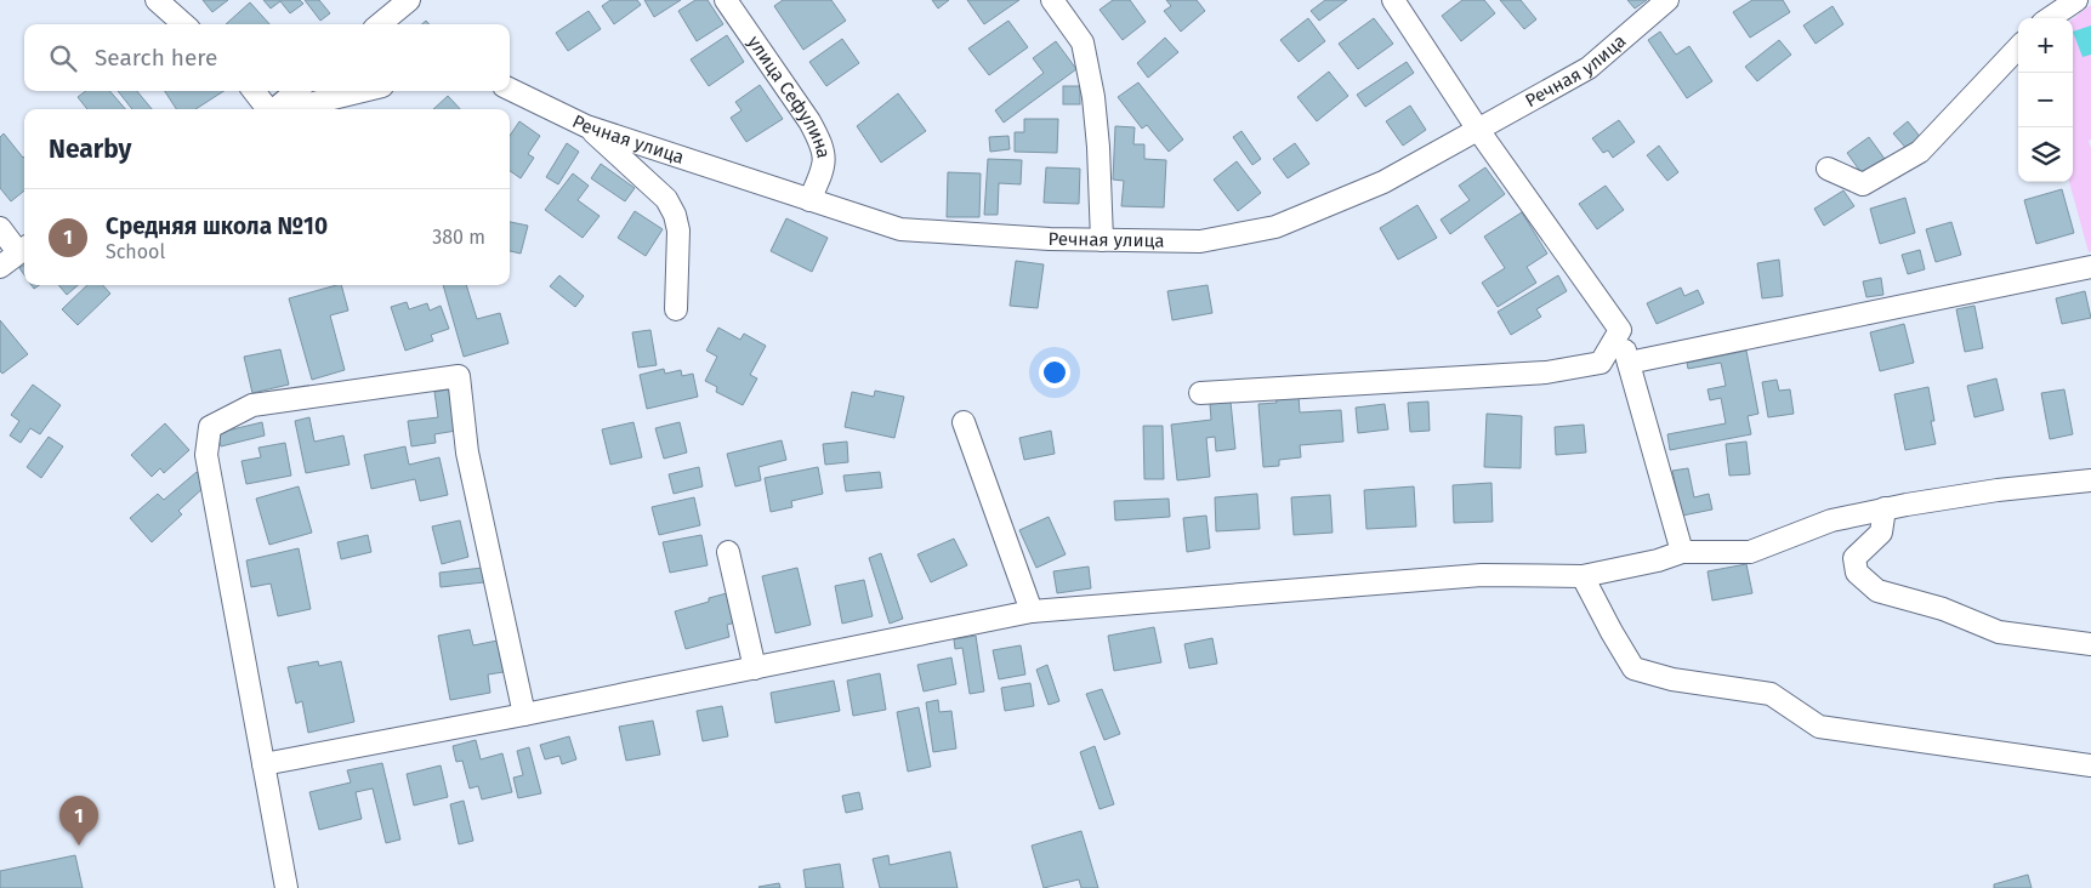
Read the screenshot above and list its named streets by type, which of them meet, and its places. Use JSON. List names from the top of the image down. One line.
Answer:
{"streets":{"street":["Речная улица","улица Сефулина"]},"crossings":[["Речная улица","улица Сефулина"]],"page":{"map_buttons":["+","−"],"search":"Search here","heading":"Nearby","list":[{"mark":"1","name":"Средняя школа №10","note":"School","value":"380 m"}],"pins":"1"}}
